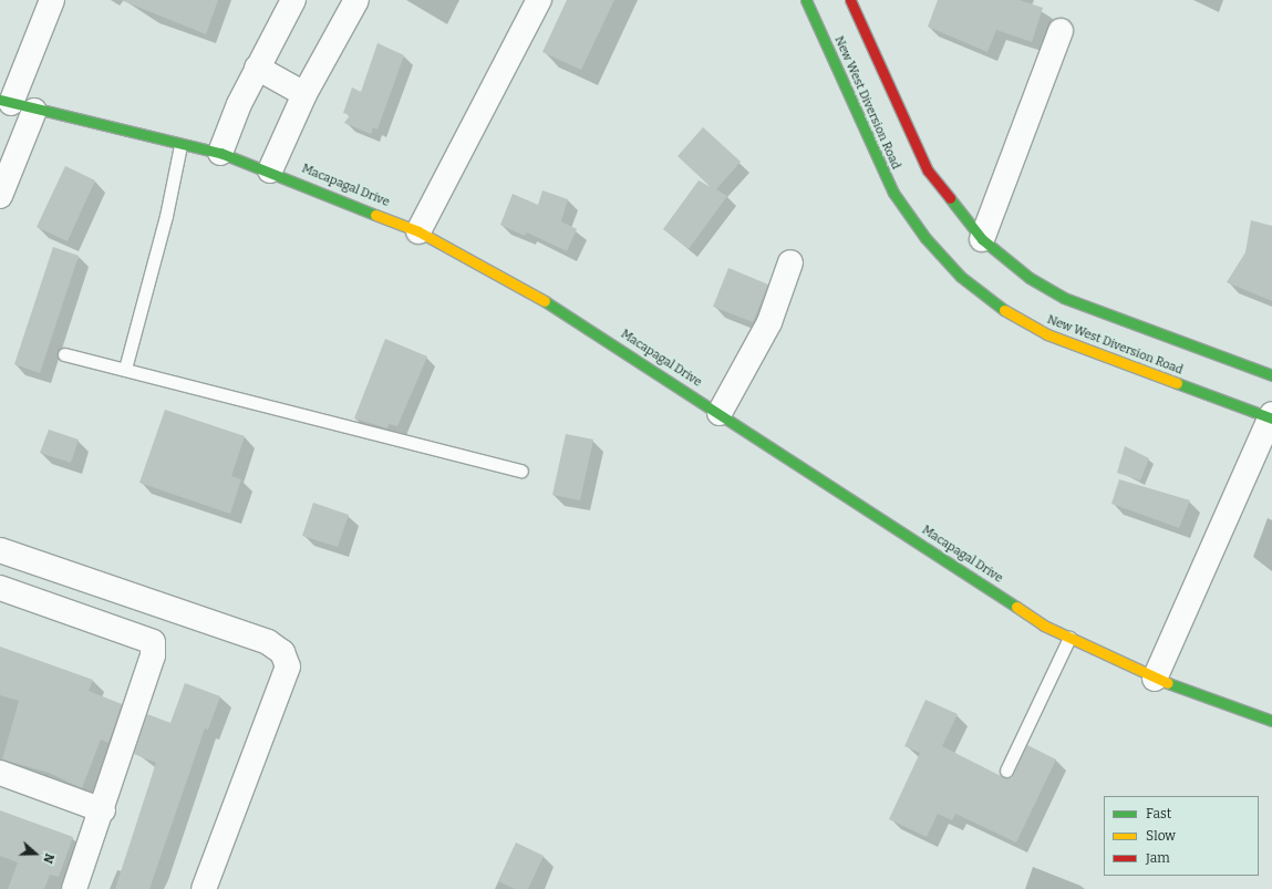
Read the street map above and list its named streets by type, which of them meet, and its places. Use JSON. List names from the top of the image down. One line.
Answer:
{"streets":{"main road":["New West Diversion Road","Macapagal Drive"]},"legend":["Fast","Slow","Jam"],"north":"right"}
